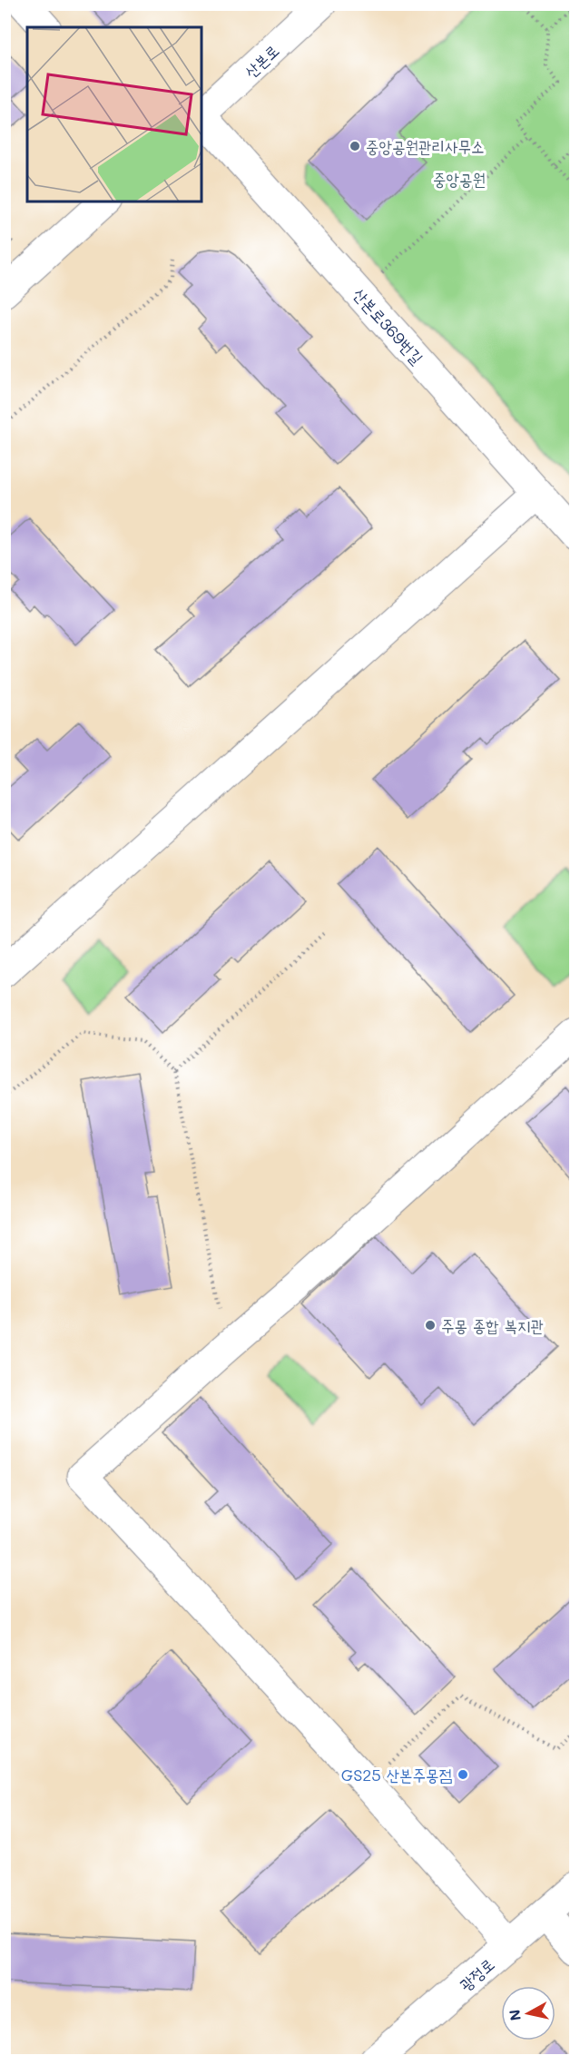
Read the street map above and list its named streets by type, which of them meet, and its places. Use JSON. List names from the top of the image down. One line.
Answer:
{"streets":{"street":["산본로","산본로369번길","광정로"]},"parks":["중앙공원"],"places":["중앙공원관리사무소","주몽 종합 복지관","GS25 산본주몽점"],"north":"left"}
